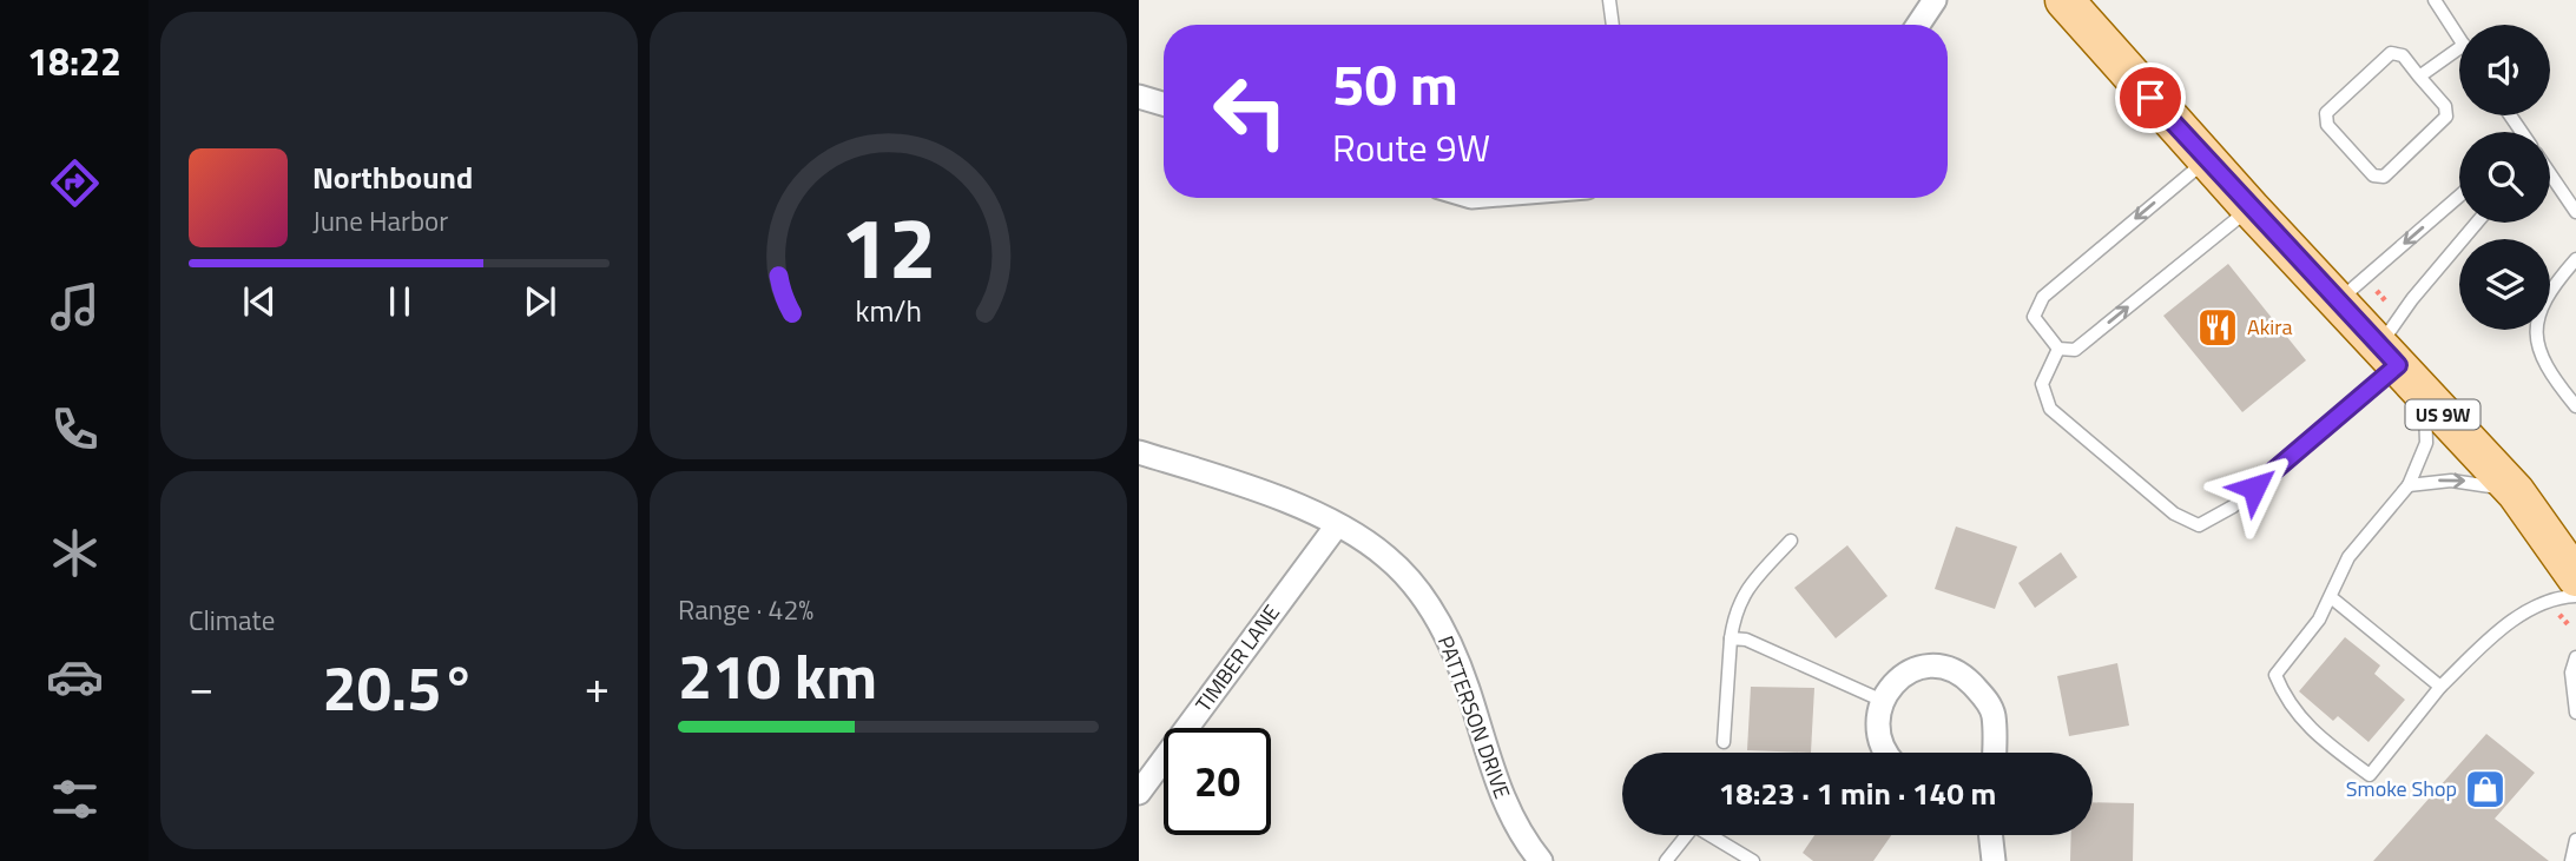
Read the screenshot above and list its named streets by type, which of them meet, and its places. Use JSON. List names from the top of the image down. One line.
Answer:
{"streets":{"main road":["US 9W"],"street":["TIMBER LANE","PATTERSON DRIVE"]},"crossings":[["TIMBER LANE","PATTERSON DRIVE"]],"places":{"restaurant":["Akira"],"shop":["Smoke Shop"]},"page":{"tabs":"18:22","turn":["50 m","Route 9W"],"song":["Northbound","June Harbor"],"tile":["Climate",["Range · 42%","210 km"]],"heat":["−","20.5°","+"],"limit":"20","trip":"18:23 · 1 min · 140 m","gauge":["12","km/h"]}}
